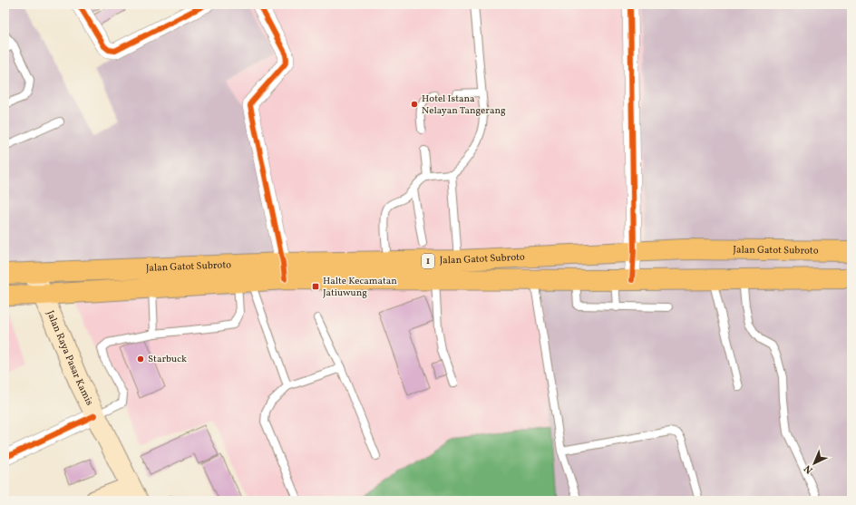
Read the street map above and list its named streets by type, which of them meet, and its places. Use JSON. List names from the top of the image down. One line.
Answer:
{"streets":{"highway":["Jalan Gatot Subroto","1"],"main road":["Jalan Raya Pasar Kamis"]},"crossings":[["Jalan Gatot Subroto","Jalan Raya Pasar Kamis"]],"places":{"other":["Hotel Istana Nelayan Tangerang","Starbuck"],"transit":["Halte Kecamatan Jatiuwung"]},"north":"bottom left"}
